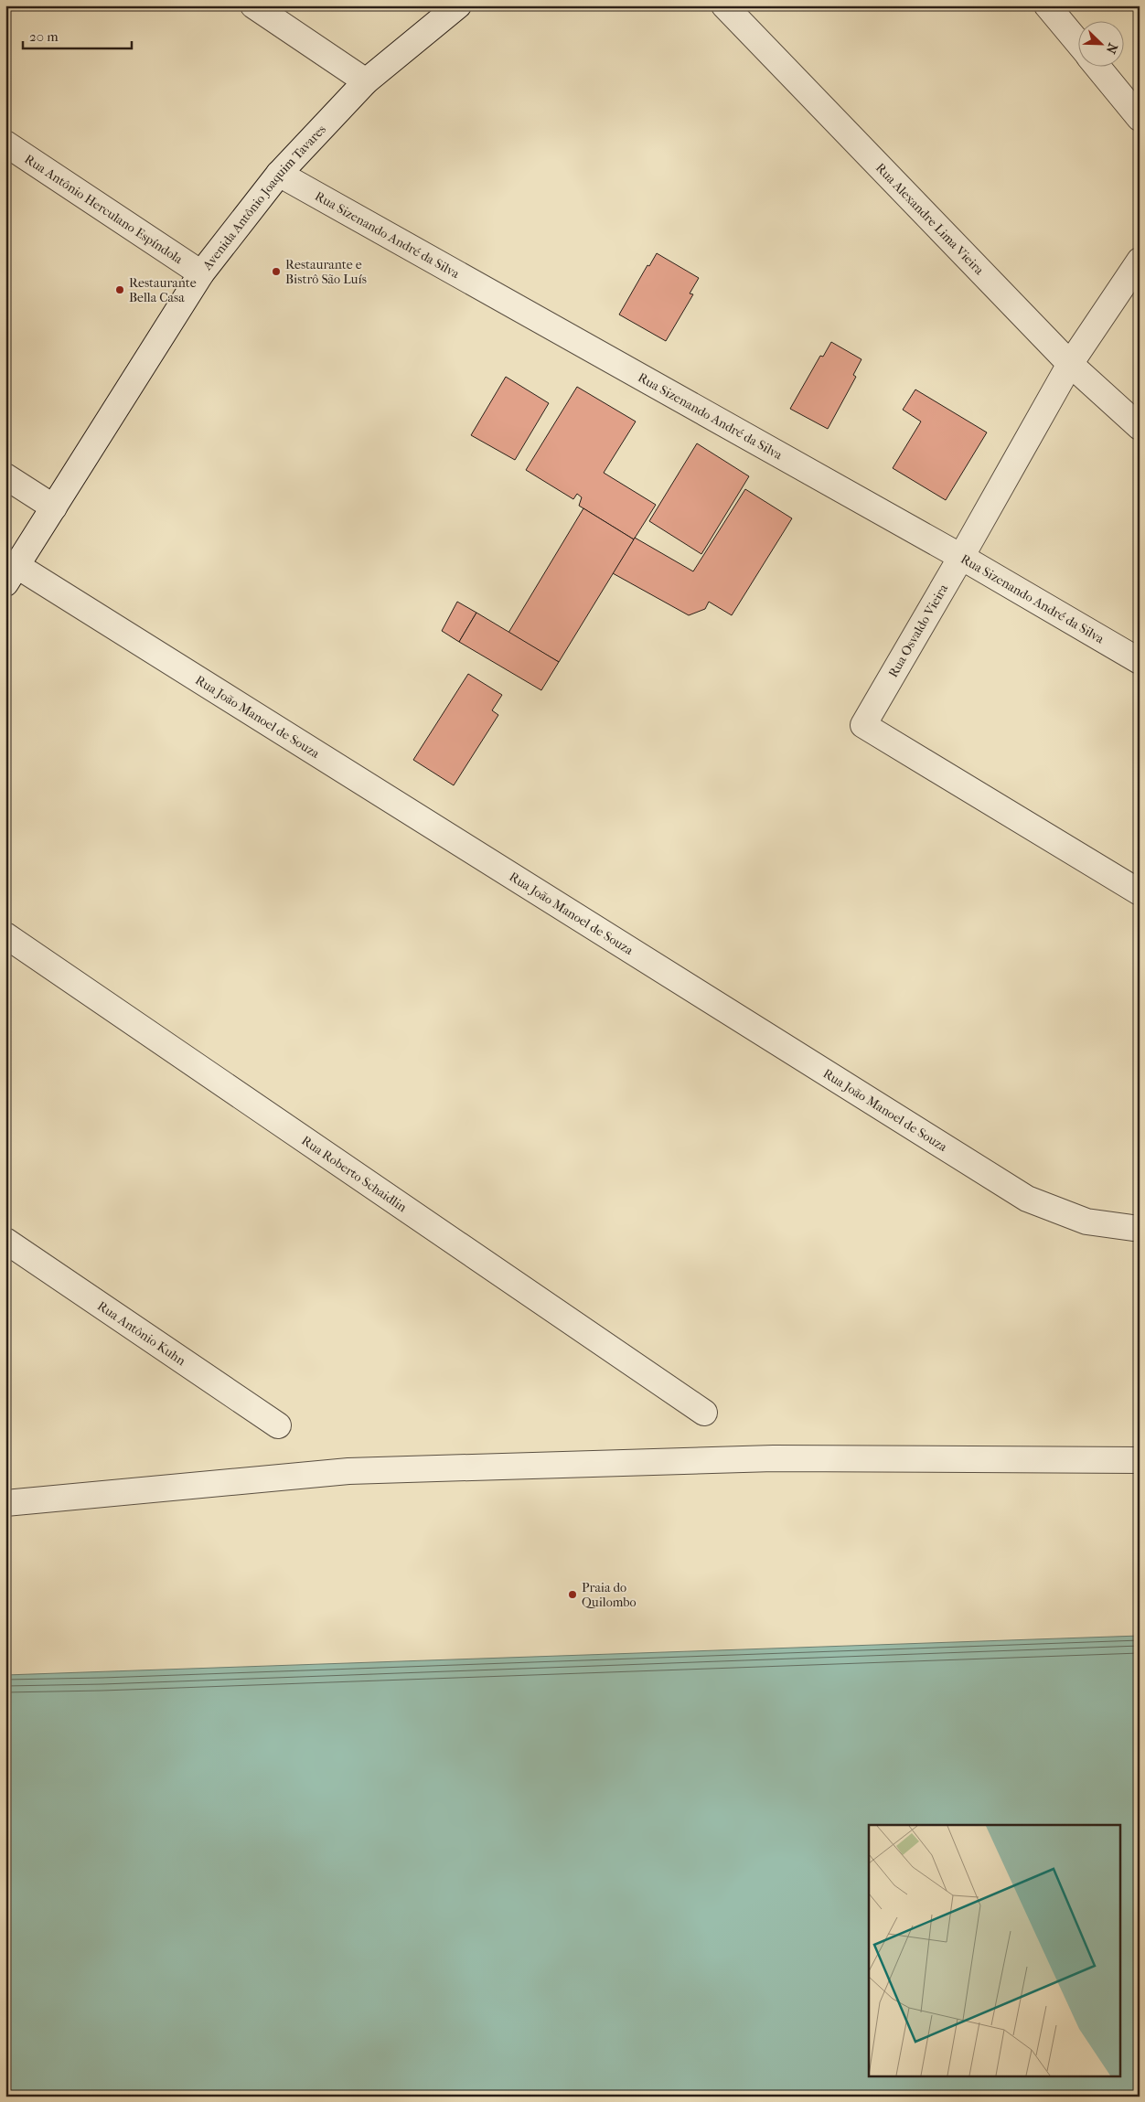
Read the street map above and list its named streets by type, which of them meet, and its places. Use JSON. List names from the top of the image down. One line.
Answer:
{"streets":{"street":["Avenida Antônio Joaquim Tavares","Rua Antônio Herculano Espíndola","Rua Alexandre Lima Vieira","Rua Sizenando André da Silva","Rua Osvaldo Vieira","Rua João Manoel de Souza","Rua Roberto Schaidlin","Rua Antônio Kuhn"]},"crossings":[["Avenida Antônio Joaquim Tavares","Rua Antônio Herculano Espíndola"],["Avenida Antônio Joaquim Tavares","Rua Sizenando André da Silva"],["Avenida Antônio Joaquim Tavares","Rua João Manoel de Souza"],["Rua Alexandre Lima Vieira","Rua Osvaldo Vieira"],["Rua Sizenando André da Silva","Rua Osvaldo Vieira"]],"places":["Restaurante e Bistrô São Luís","Restaurante Bella Casa","Praia do Quilombo"],"scale_bar":"20 m","north":"bottom right"}
